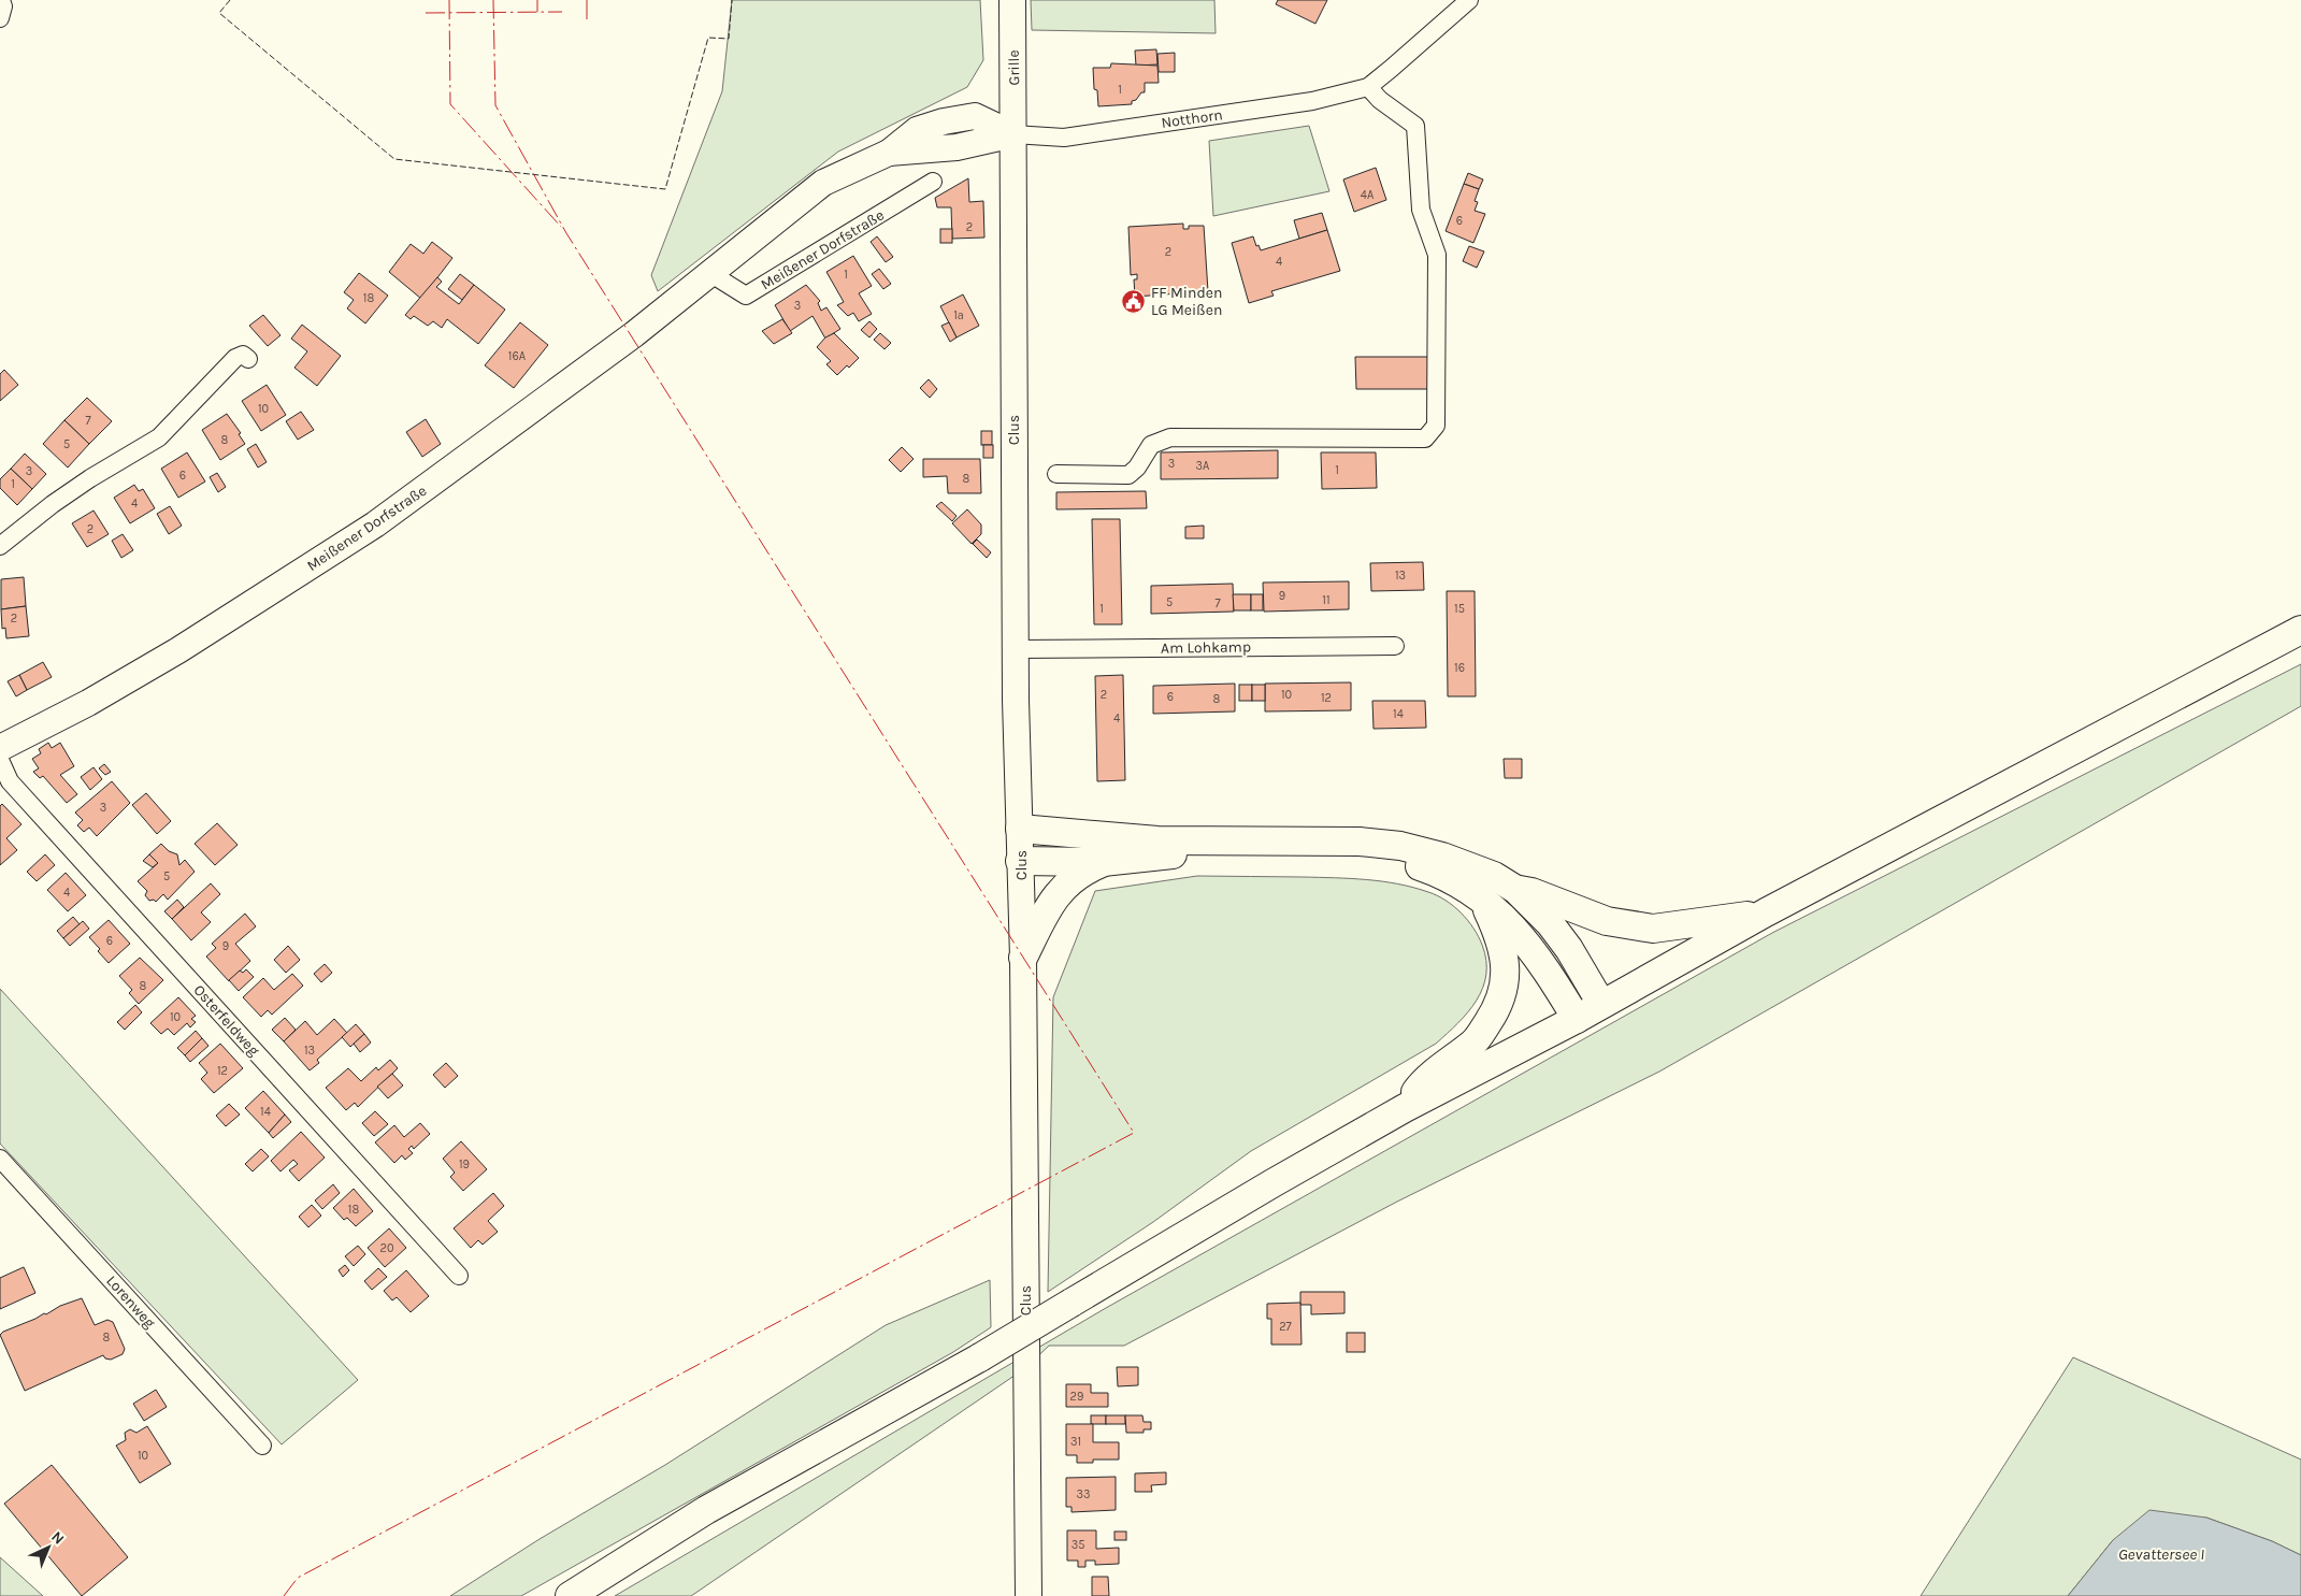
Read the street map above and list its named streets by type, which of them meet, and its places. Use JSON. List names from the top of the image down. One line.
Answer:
{"streets":{"main road":["Grille","Meißener Dorfstraße","Clus"],"street":["Notthorn","Am Lohkamp","Osterfeldweg","Lorenweg"]},"crossings":[["Grille","Notthorn"],["Grille","Meißener Dorfstraße"],["Grille","Clus"],["Notthorn","Meißener Dorfstraße"],["Notthorn","Clus"],["Meißener Dorfstraße","Clus"],["Clus","Am Lohkamp"]],"water":["Gevattersee I"],"places":{"public building":["FF Minden LG Meißen"]},"house_numbers":["1","4A","6","2","2","4","1","18","3","1a","16A","10","7","8","5","3","3A","1","3","6","8","1","4","2","13","9","11","5","7","1","15","2","16","2","10","6","12","8","14","4","3","5","4","6","9","8","10","13","12","14","19","18","20","27","8","29","31","10","33","35"],"north":"top right"}
